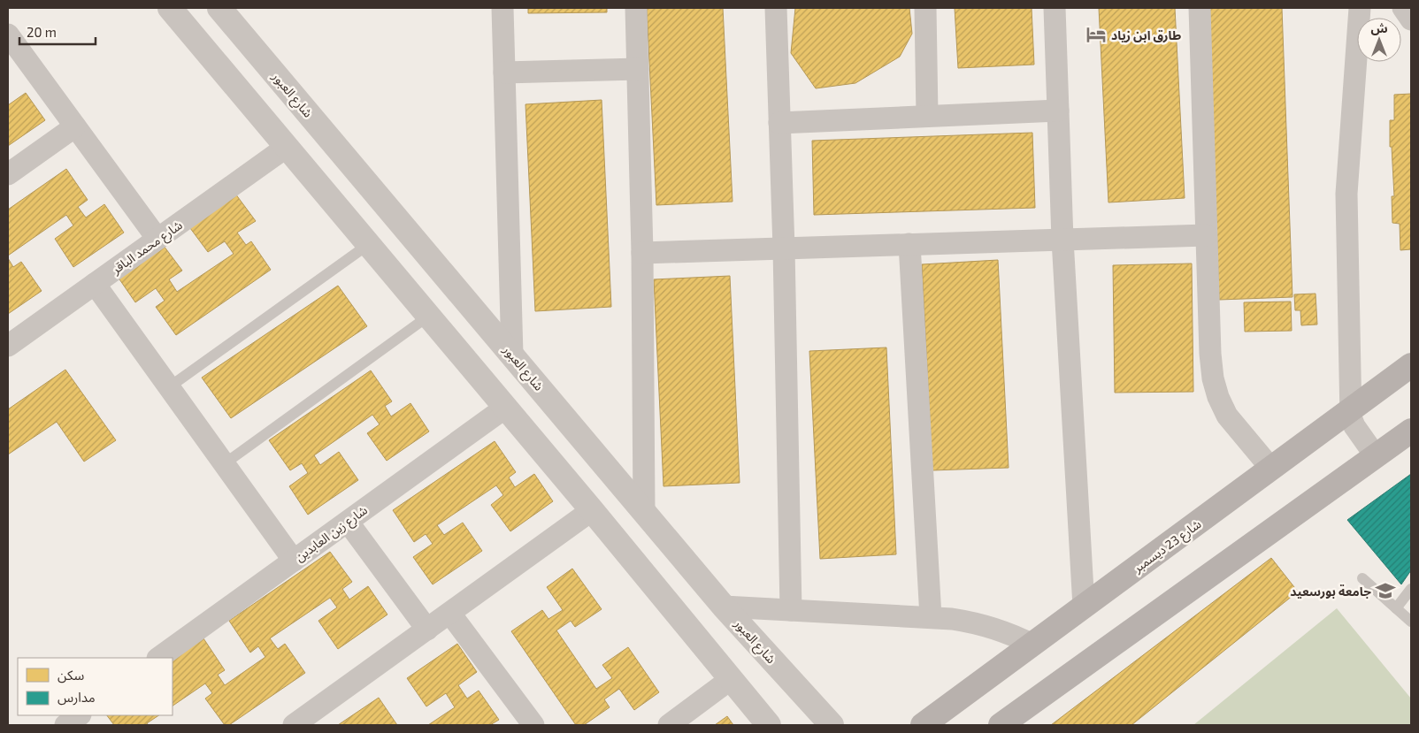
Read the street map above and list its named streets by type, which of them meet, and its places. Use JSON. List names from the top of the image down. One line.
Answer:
{"streets":{"main road":["شارع 23 ديسمبر"],"street":["شارع العبور","شارع محمد الباقر","شارع زين العابدين"]},"places":{"hotel":["طارق ابن زياد"],"school or university":["جامعة بورسعيد"]},"legend":["سكن","مدارس"],"scale_bar":"20 m","north":"top"}
